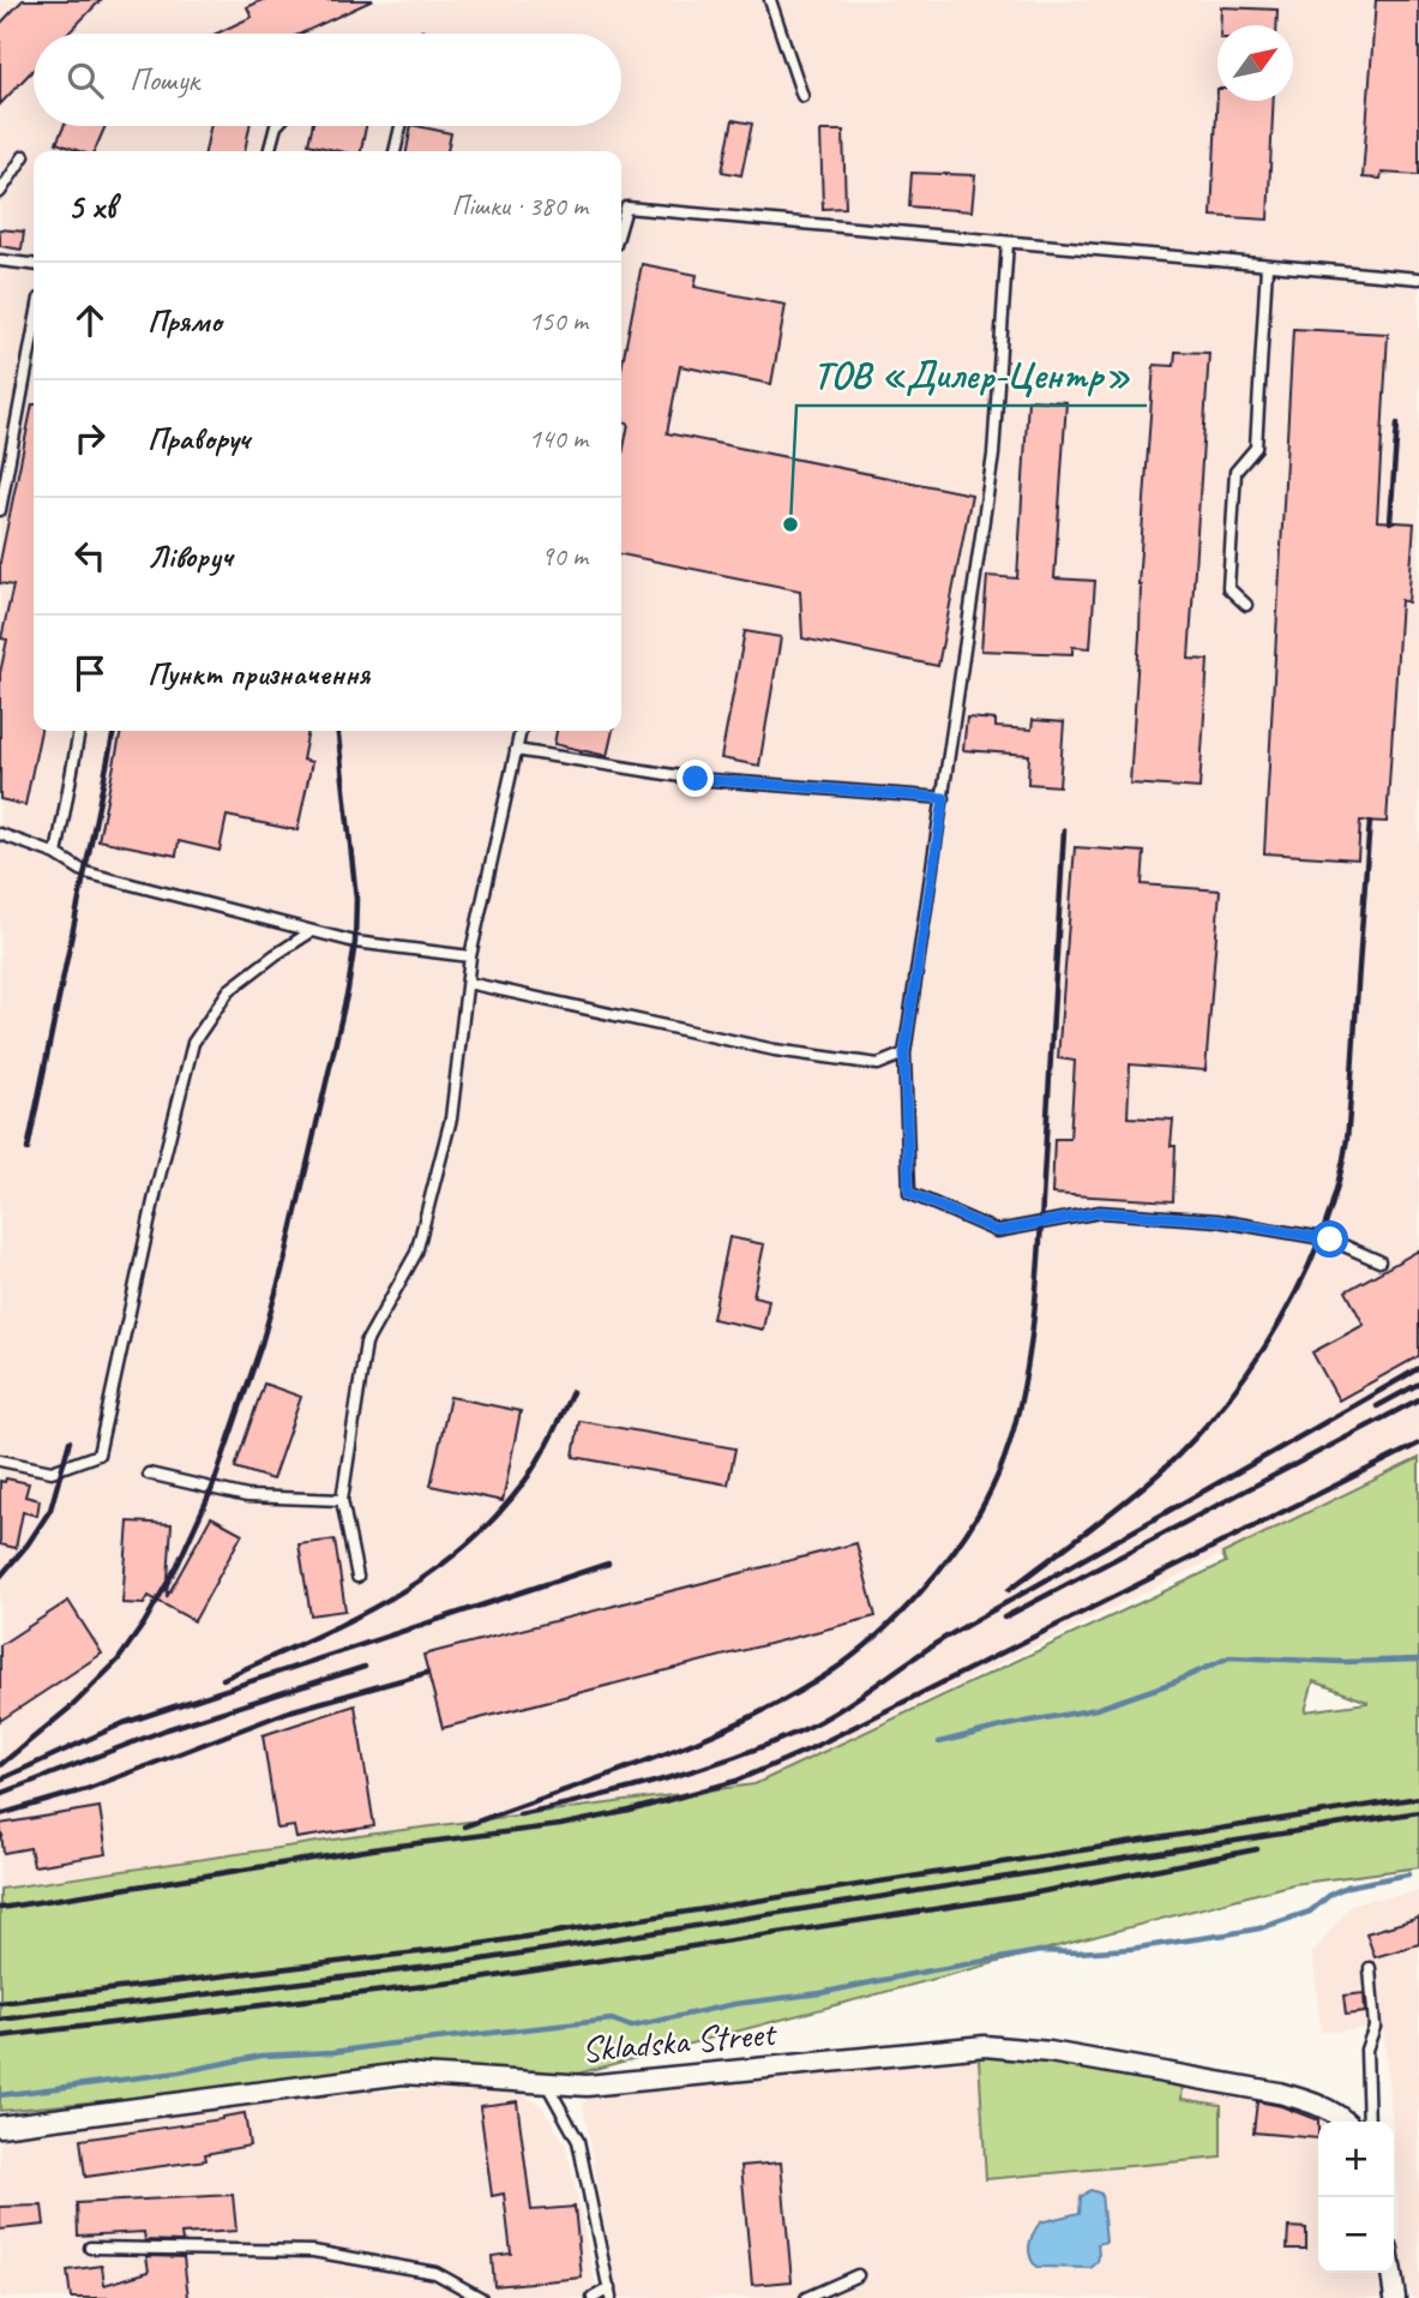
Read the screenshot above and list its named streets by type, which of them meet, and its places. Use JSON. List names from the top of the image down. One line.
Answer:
{"streets":{"street":["Skladska Street"]},"places":["ТОВ «Дилер-Центр»"],"north":"top right","page":{"search":"Пошук","heading":["5 хв","Пішки · 380 m"],"list":[["Прямо","150 m"],["Праворуч","140 m"],["Ліворуч","90 m"],"Пункт призначення"],"map_buttons":["+","−"]}}
